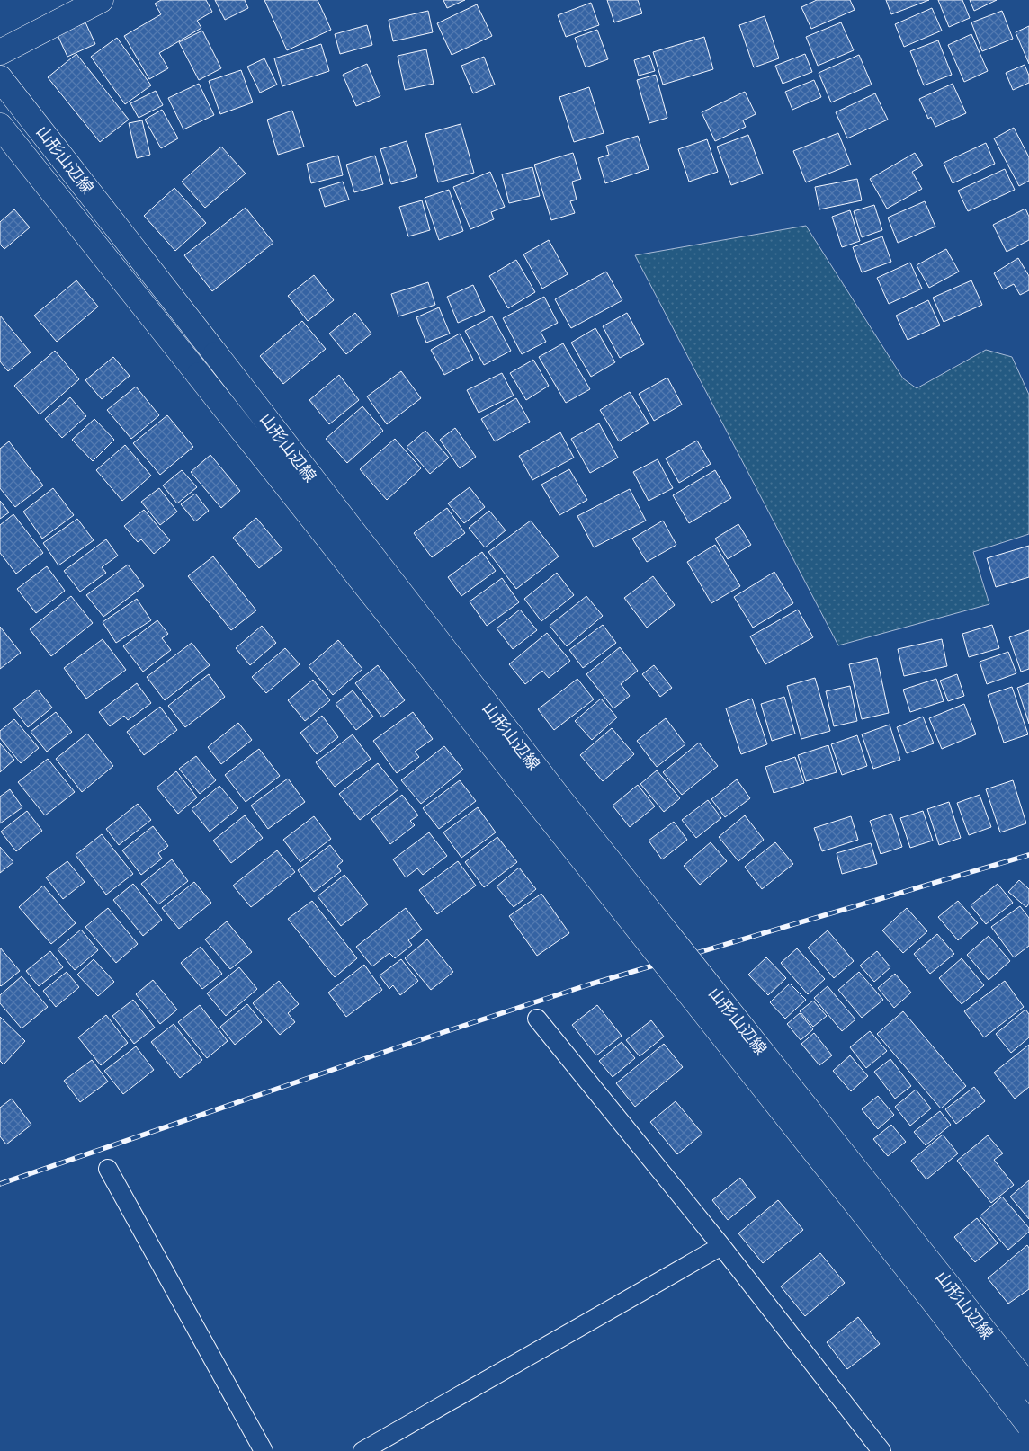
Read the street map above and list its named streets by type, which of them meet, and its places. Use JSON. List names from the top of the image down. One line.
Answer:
{"streets":{"main road":["山形山辺線"]}}
